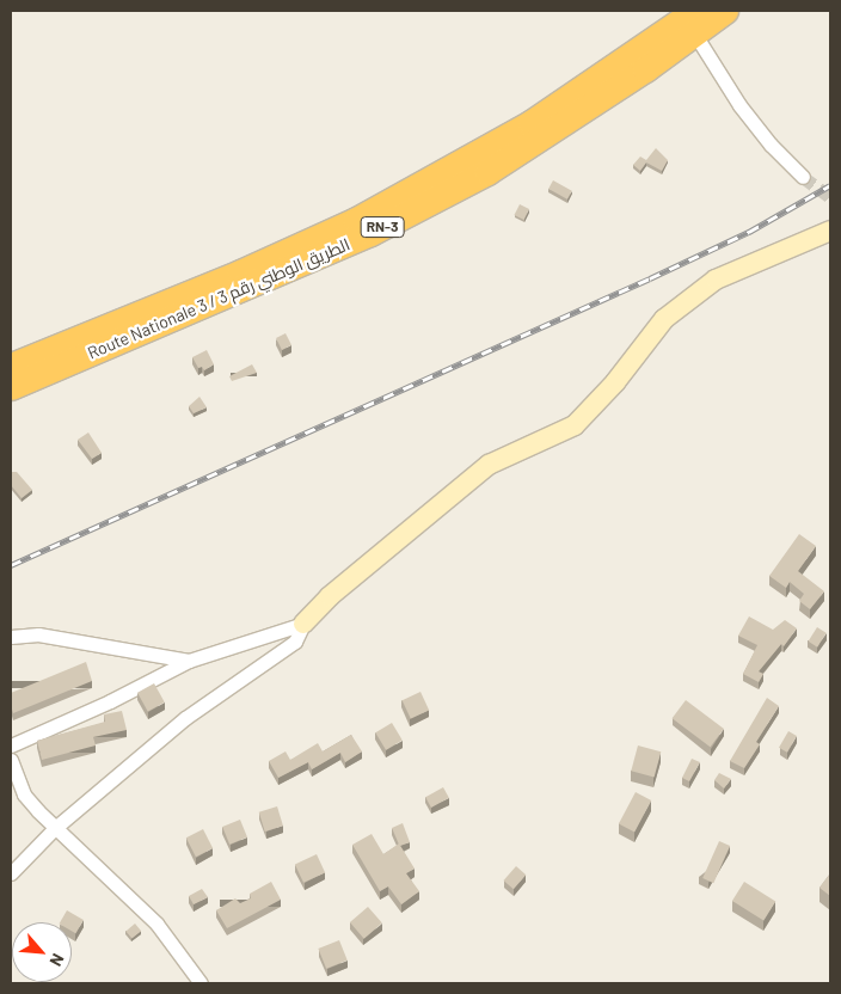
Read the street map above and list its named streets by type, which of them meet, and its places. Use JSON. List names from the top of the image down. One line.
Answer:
{"streets":{"highway":["RN-3","Route Nationale 3 / الطريق الوطني رقم 3"]},"north":"bottom right"}
